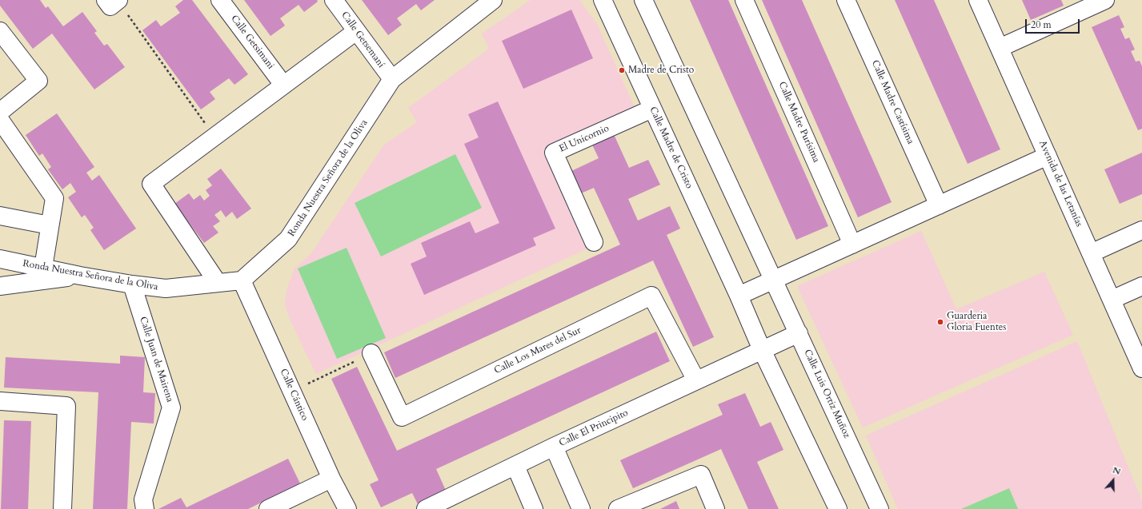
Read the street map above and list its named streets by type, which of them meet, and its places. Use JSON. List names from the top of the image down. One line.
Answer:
{"streets":{"street":["Calle Getsemaní","Calle Getsimani","Calle Madre Castísima","Calle Madre Purísima","El Unicornio","Calle Madre de Cristo","Ronda Nuestra Señora de la Oliva","Avenida de las Letanías","Calle Los Mares del Sur","Calle Juan de Mairena","Calle Luis Ortiz Muñoz","Calle Cántico","Calle El Principito"]},"crossings":[["Calle Getsemaní","Ronda Nuestra Señora de la Oliva"],["El Unicornio","Calle Madre de Cristo"],["Ronda Nuestra Señora de la Oliva","Calle Juan de Mairena"],["Ronda Nuestra Señora de la Oliva","Calle Cántico"],["Calle Los Mares del Sur","Calle El Principito"],["Calle Luis Ortiz Muñoz","Calle El Principito"]],"places":["Madre de Cristo","Guarderia Gloria Fuentes"],"scale_bar":"20 m","north":"top"}
